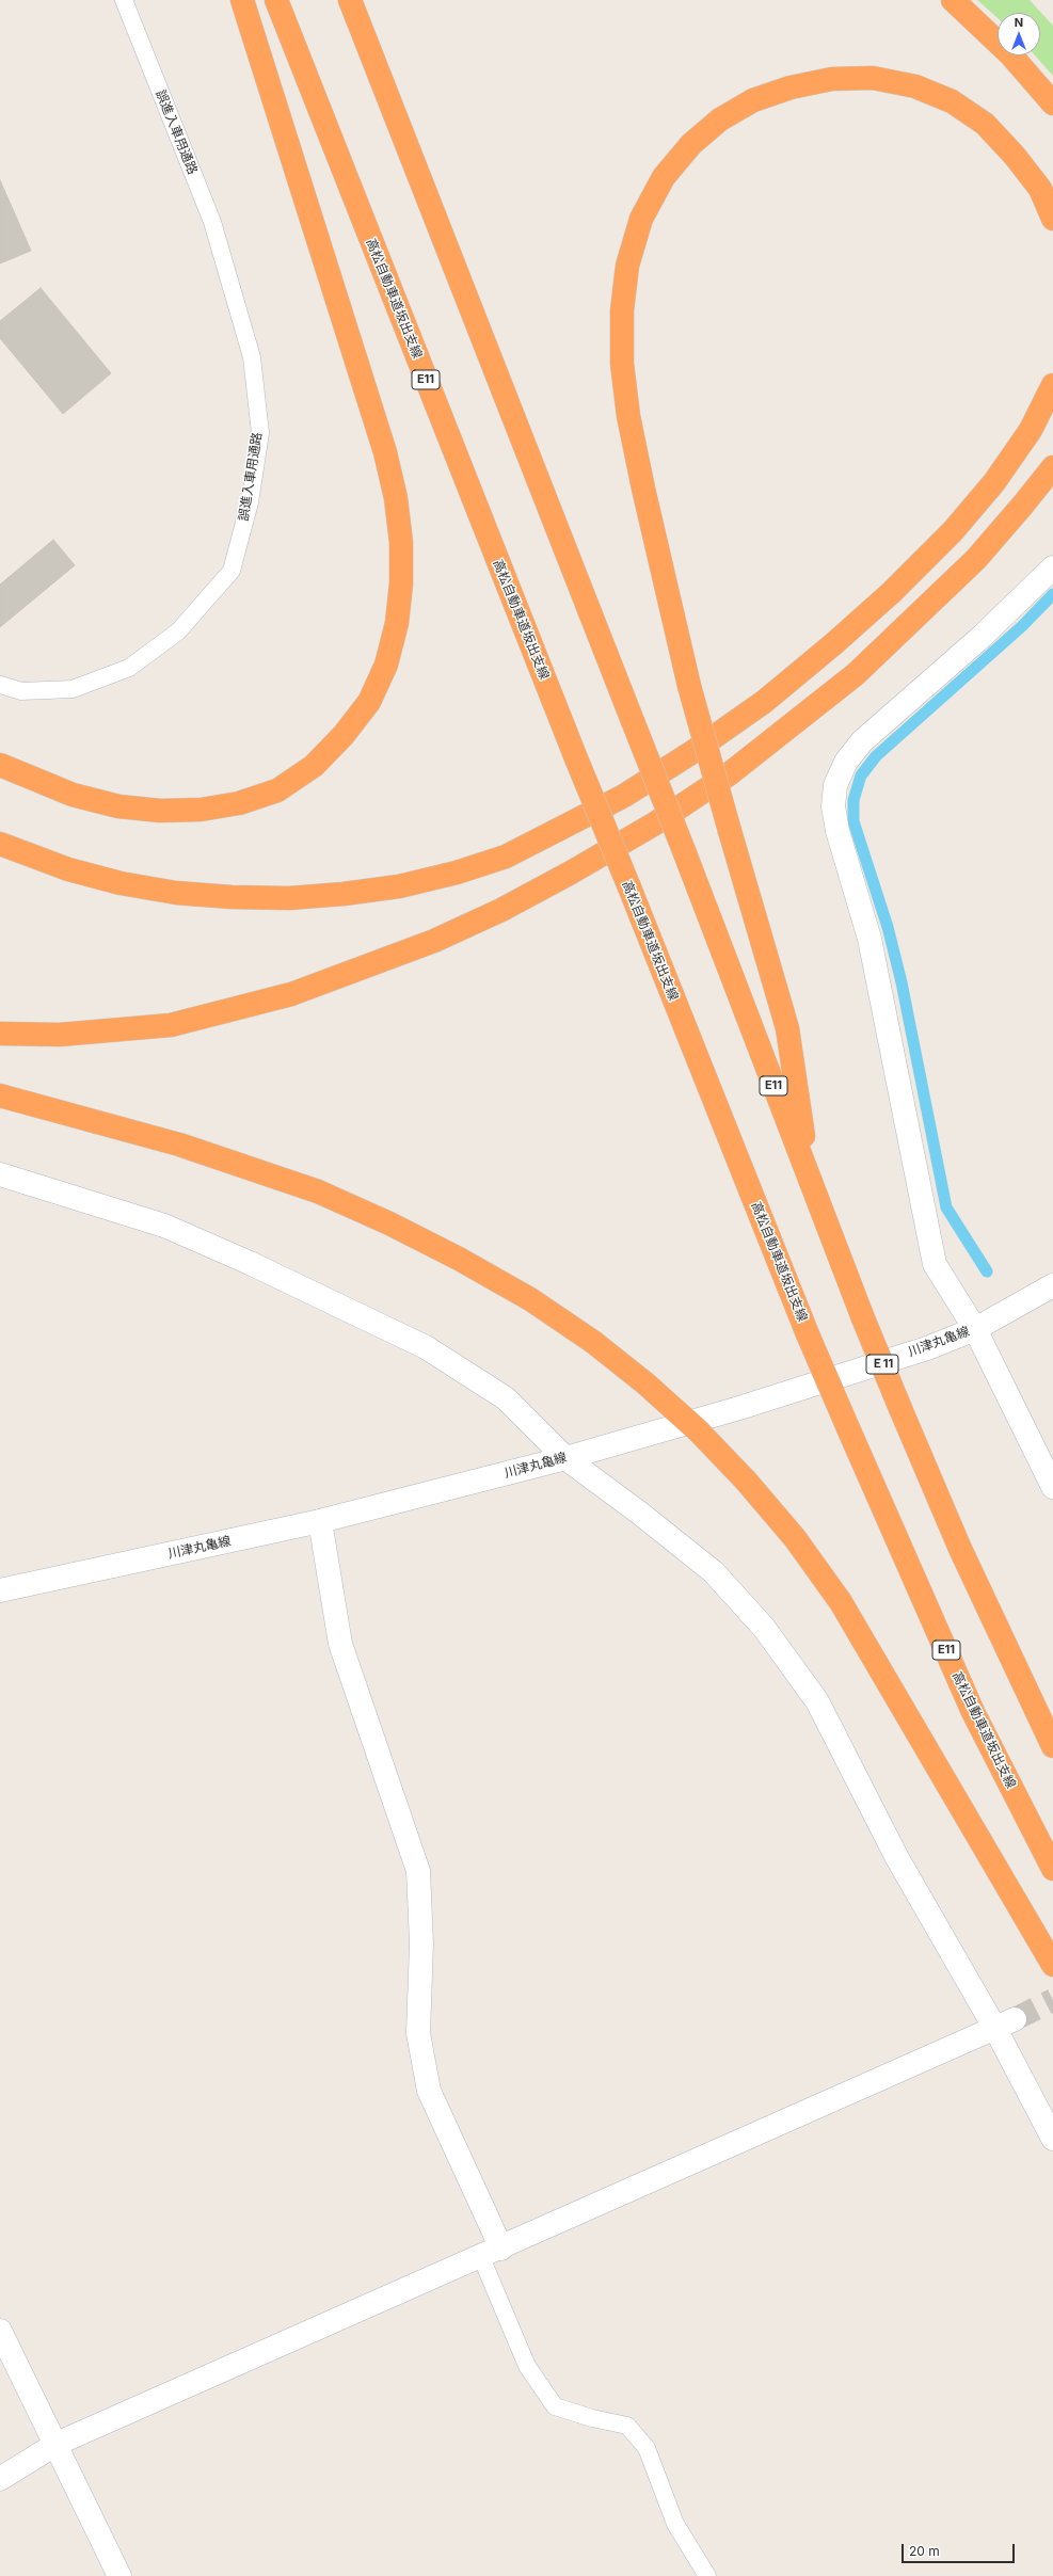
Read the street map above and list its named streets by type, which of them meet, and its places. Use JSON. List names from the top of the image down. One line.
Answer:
{"streets":{"highway":["高松自動車道坂出支線","E11","Ｅ11"],"street":["川津丸亀線"],"lane":["誤進入車用通路"]},"crossings":[["E11","Ｅ11"]],"scale_bar":"20 m","north":"top"}
